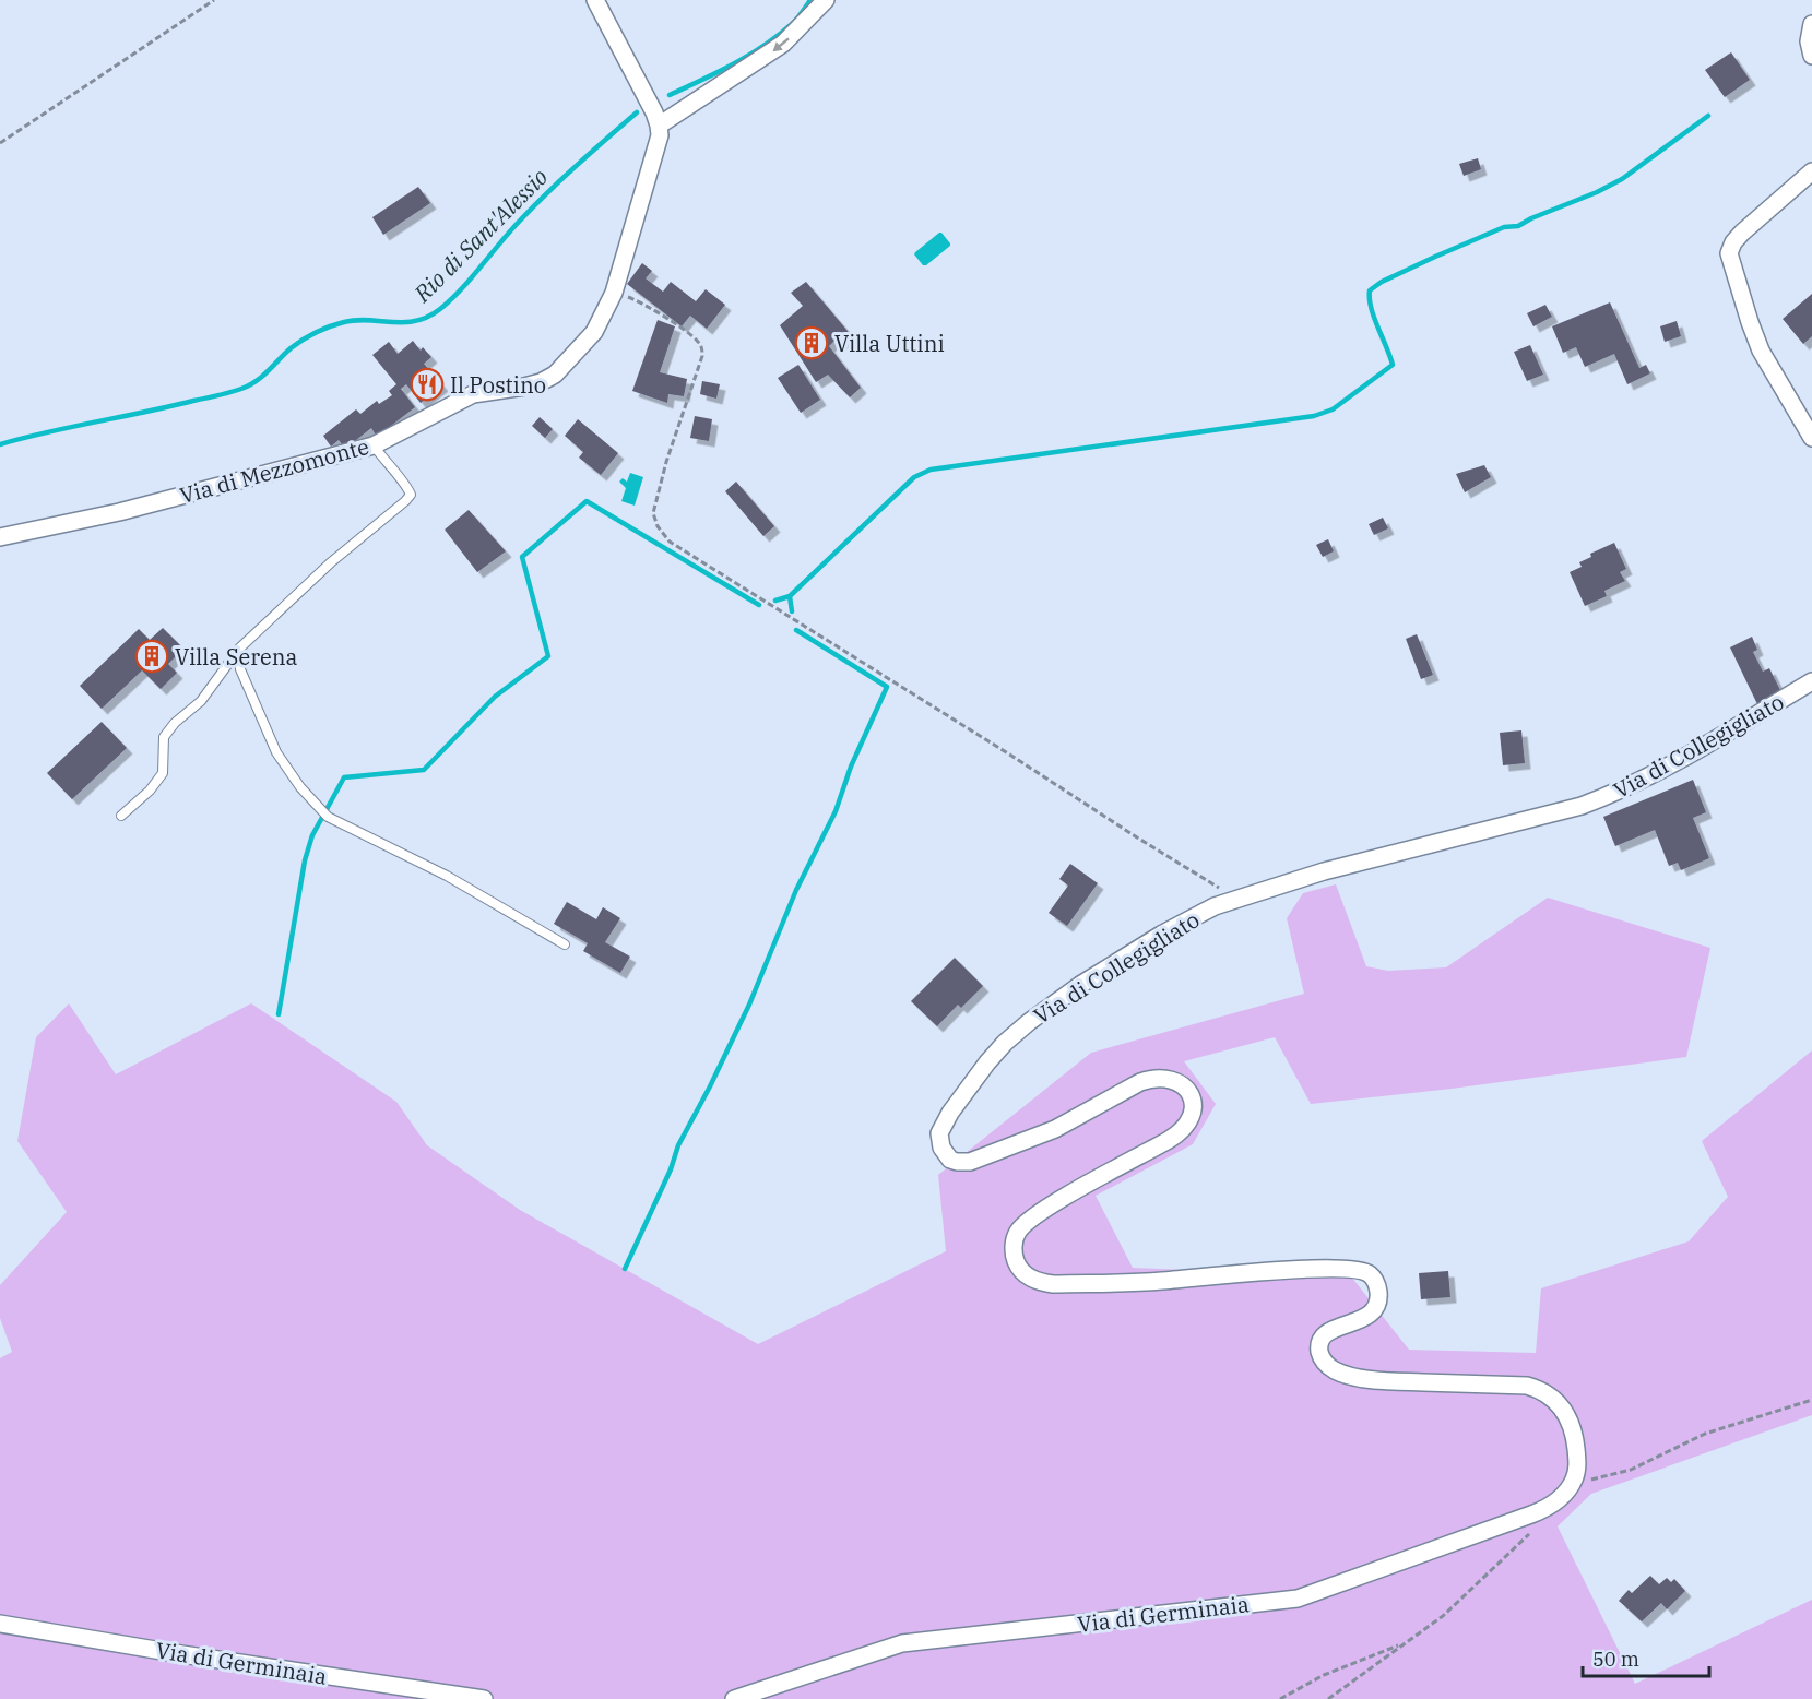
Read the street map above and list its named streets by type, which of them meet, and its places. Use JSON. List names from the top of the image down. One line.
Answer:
{"streets":{"street":["Via di Mezzomonte","Via di Collegigliato","Via di Germinaia"]},"crossings":[["Via di Collegigliato","Via di Germinaia"]],"water":["Rio di Sant'Alessio"],"places":{"building":["Villa Uttini","Villa Serena"],"restaurant":["Il Postino"]},"scale_bar":"50 m"}
